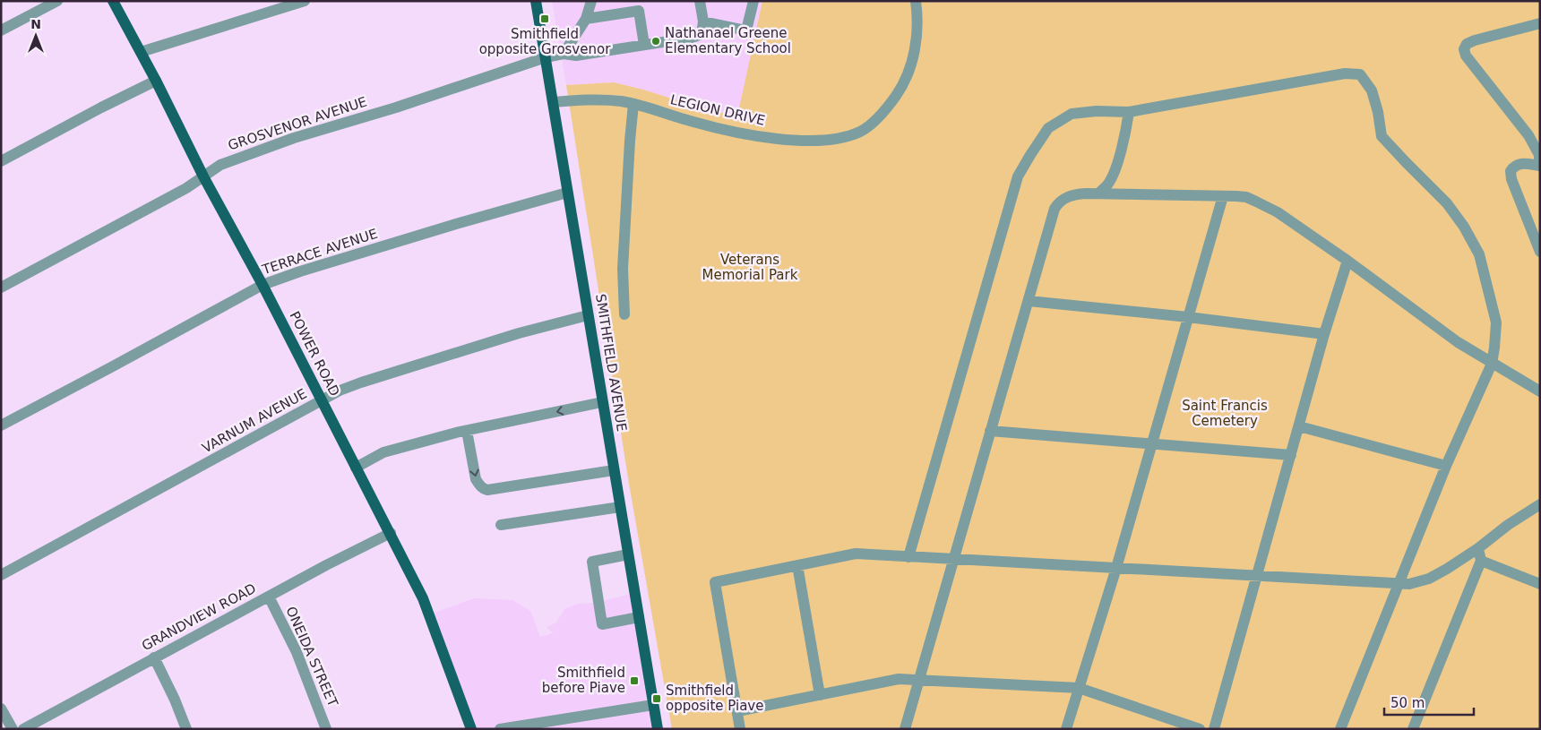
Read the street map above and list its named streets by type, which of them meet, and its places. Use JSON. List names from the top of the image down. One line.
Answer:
{"streets":{"main road":["POWER ROAD","SMITHFIELD AVENUE"],"street":["LEGION DRIVE","GROSVENOR AVENUE","TERRACE AVENUE","VARNUM AVENUE","GRANDVIEW ROAD","ONEIDA STREET"]},"crossings":[["LEGION DRIVE","SMITHFIELD AVENUE"],["GROSVENOR AVENUE","POWER ROAD"],["GROSVENOR AVENUE","SMITHFIELD AVENUE"],["TERRACE AVENUE","POWER ROAD"],["TERRACE AVENUE","SMITHFIELD AVENUE"],["POWER ROAD","VARNUM AVENUE"],["POWER ROAD","GRANDVIEW ROAD"],["SMITHFIELD AVENUE","VARNUM AVENUE"],["GRANDVIEW ROAD","ONEIDA STREET"]],"parks":["Veterans Memorial Park","Saint Francis Cemetery"],"places":{"transit":["Smithfield opposite Grosvenor","Smithfield before Piave","Smithfield opposite Piave"],"other":["Nathanael Greene Elementary School"]},"scale_bar":"50 m","north":"top"}
